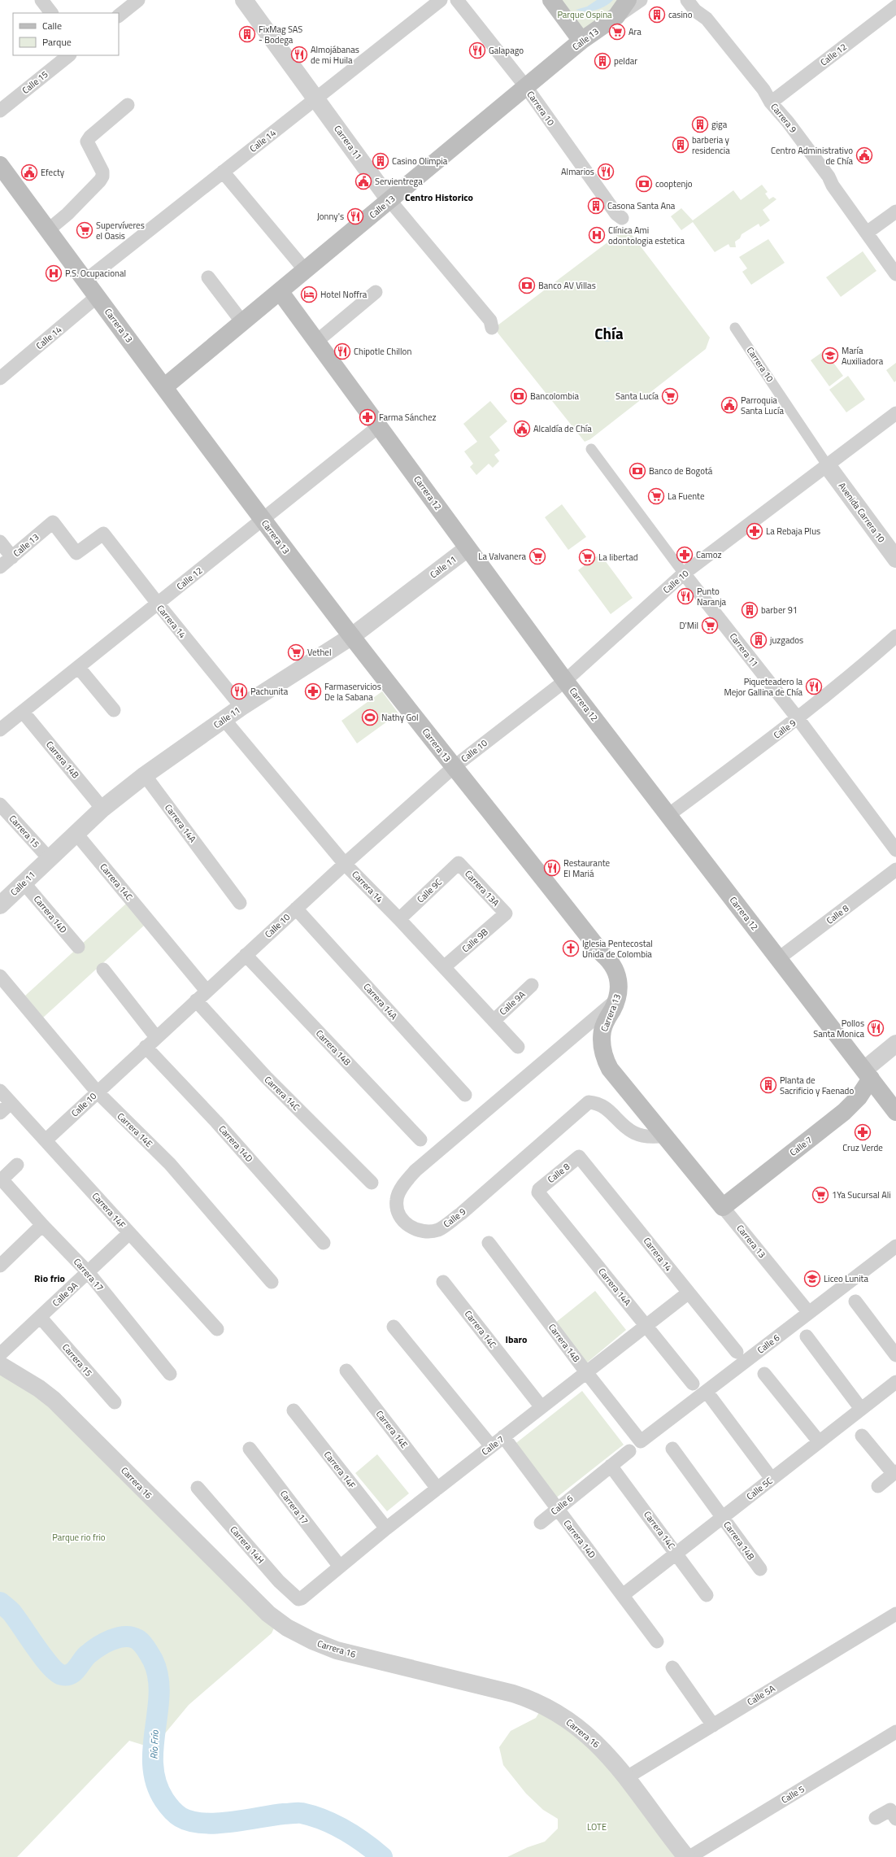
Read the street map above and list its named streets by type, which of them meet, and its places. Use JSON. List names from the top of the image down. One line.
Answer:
{"streets":{"main road":["Calle 13","Carrera 13","Carrera 12","Calle 7"],"street":["Calle 12","Calle 15","Carrera 10","Carrera 9","Calle 14","Carrera 11","Avenida Carrera 10","Calle 11","Calle 10","Carrera 14","Calle 9","Carrera 14B","Carrera 14A","Carrera 15","Carrera 14C","Carrera 13A","Calle 9C","Carrera 14D","Calle 8","Calle 9B","Calle 9A","Carrera 14E","Carrera 14F","Carrera 17","Calle 6","Carrera 16","Calle 5C","Carrera 14H","Calle 5A","Calle 5"]},"crossings":[["Calle 13","Carrera 10"],["Calle 13","Carrera 11"],["Calle 13","Carrera 13"],["Calle 13","Carrera 12"],["Calle 13","Carrera 14"],["Calle 12","Carrera 9"],["Calle 12","Carrera 13"],["Calle 12","Carrera 12"],["Calle 12","Carrera 14"],["Calle 12","Carrera 14B"],["Carrera 10","Avenida Carrera 10"],["Carrera 10","Calle 10"],["Calle 14","Carrera 11"],["Calle 14","Carrera 13"],["Carrera 11","Calle 10"],["Carrera 11","Calle 9"],["Carrera 13","Calle 11"],["Carrera 13","Calle 10"],["Carrera 13","Calle 9"],["Carrera 13","Calle 7"],["Carrera 13","Calle 6"],["Carrera 12","Calle 11"],["Carrera 12","Calle 10"],["Carrera 12","Calle 9"],["Carrera 12","Calle 8"],["Carrera 12","Calle 7"],["Avenida Carrera 10","Calle 10"],["Calle 11","Carrera 14"],["Calle 11","Carrera 14B"],["Calle 11","Carrera 14A"],["Calle 11","Carrera 15"],["Calle 11","Carrera 14C"],["Calle 11","Carrera 14D"],["Calle 10","Carrera 14"],["Calle 10","Carrera 14B"],["Calle 10","Carrera 14A"],["Calle 10","Carrera 14C"],["Calle 10","Carrera 14D"],["Calle 10","Carrera 14E"],["Calle 10","Carrera 14F"],["Carrera 14","Calle 9C"],["Carrera 14","Calle 8"],["Carrera 14","Calle 9B"],["Carrera 14","Calle 9A"],["Carrera 14","Calle 7"],["Carrera 14B","Calle 7"],["Carrera 14B","Calle 6"],["Carrera 14B","Calle 5C"],["Carrera 14A","Calle 8"],["Carrera 14A","Calle 7"],["Carrera 15","Calle 9A"],["Carrera 14C","Calle 7"],["Carrera 14C","Calle 6"],["Carrera 14C","Calle 5C"],["Carrera 13A","Calle 9C"],["Carrera 13A","Calle 9B"],["Carrera 14D","Calle 7"],["Carrera 14D","Calle 6"],["Carrera 14D","Calle 5C"],["Calle 9A","Carrera 14F"],["Calle 9A","Carrera 17"],["Carrera 14E","Calle 7"],["Calle 7","Carrera 14F"],["Calle 7","Carrera 17"],["Calle 7","Carrera 14H"],["Carrera 16","Calle 5A"]],"districts":["Centro Historico","Chía","Rio frio","Ibaro"],"water":["Río Frío"],"parks":["Parque Ospina","Parque rio frio","LOTE"],"places":{"building":["casino","FixMag SAS - Bodega","peldar","giga","barberia y residencia","Casino Olimpia","Casona Santa Ana","barber 91","juzgados","Planta de Sacrificio y Faenado"],"supermarket":["Ara","Supervíveres el Oasis","Santa Lucía","La Fuente","La Valvanera","La libertad","D'Mil","Vethel","1Ya Sucursal Ali"],"restaurant":["Galapago","Almojábanas de mi Huila","Almarios","Jonny's","Chipotle Chillon","Punto Naranja","Piqueteadero la Mejor Gallina de Chía","Pachunita","Restaurante El Mariá","Pollos Santa Monica"],"public building":["Centro Administrativo de Chía","Efecty","Servientrega","Parroquia Santa Lucía","Alcaldía de Chía"],"bank":["cooptenjo","Banco AV Villas","Bancolombia","Banco de Bogotá"],"hospital":["Clínica Ami odontologia estetica","P.S. Ocupacional"],"hotel":["Hotel Noffra"],"school or university":["María Auxiliadora","Liceo Lunita"],"pharmacy":["Farma Sánchez","La Rebaja Plus","Camoz","Farmaservicios De la Sabana","Cruz Verde"],"sports":["Nathy Gol"],"church":["Iglesia Pentecostal Unida de Colombia"]},"legend":["Calle","Parque"]}
